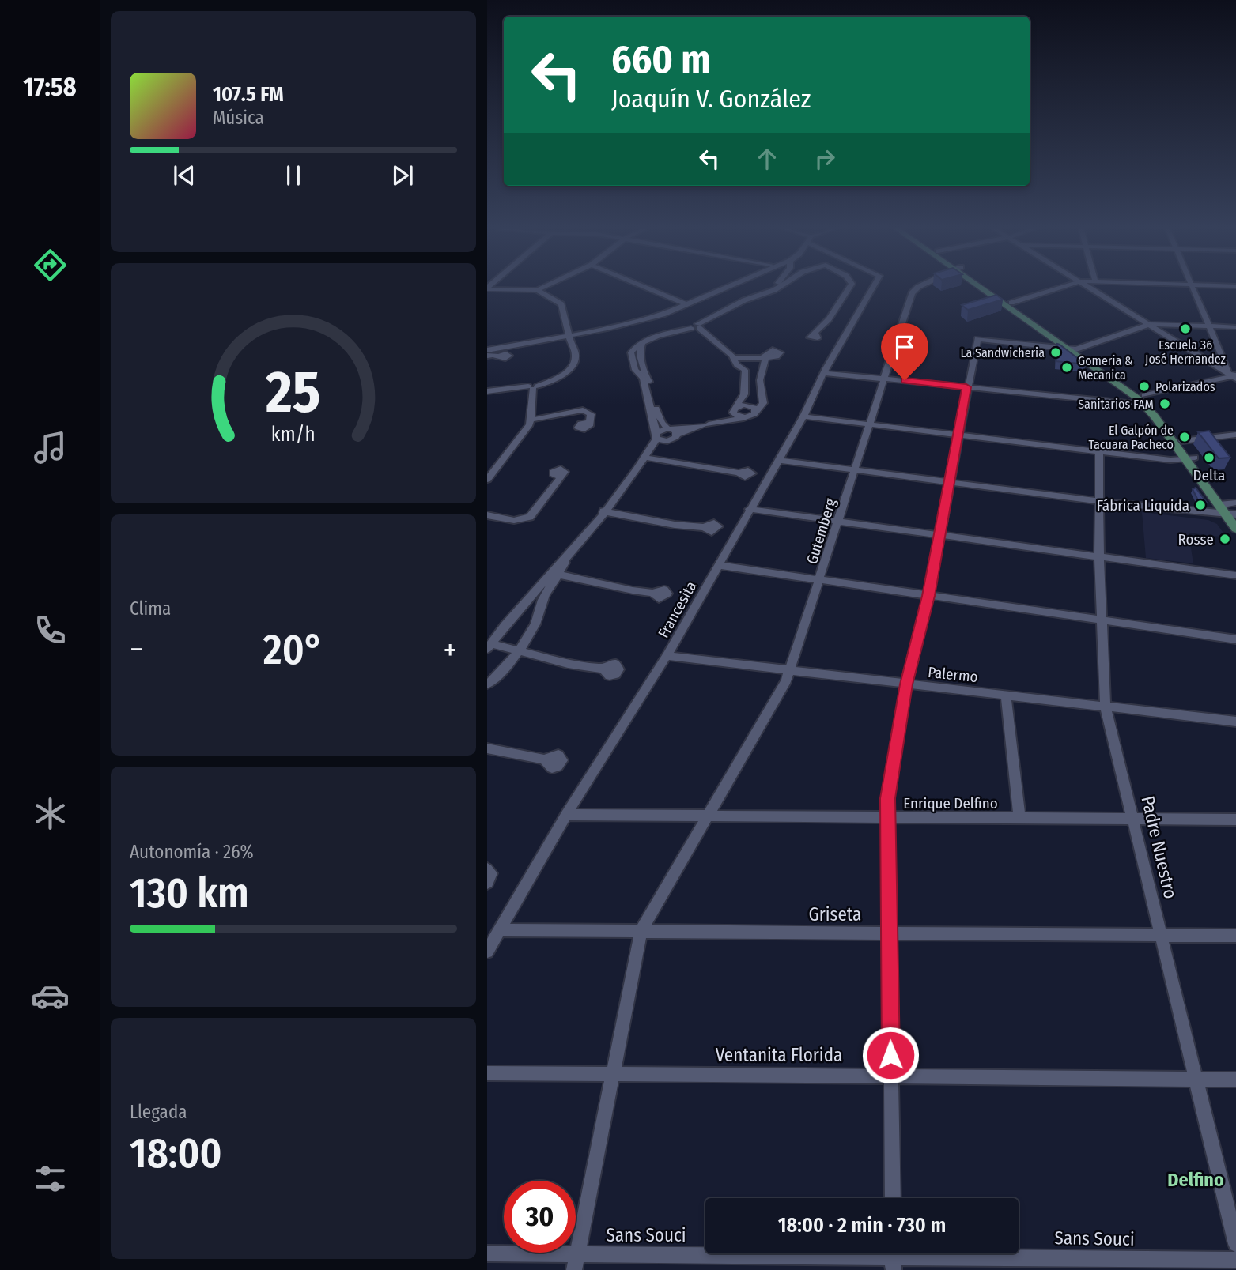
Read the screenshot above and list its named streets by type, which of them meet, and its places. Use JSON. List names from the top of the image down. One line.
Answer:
{"streets":{"street":["Gutemberg","Francesita","Palermo","Enrique Delfino","Padre Nuestro","Griseta","Ventanita Florida","Sans Souci"]},"crossings":[["Gutemberg","Palermo"],["Gutemberg","Enrique Delfino"],["Gutemberg","Griseta"],["Gutemberg","Ventanita Florida"],["Gutemberg","Sans Souci"],["Francesita","Palermo"],["Francesita","Enrique Delfino"],["Francesita","Griseta"],["Palermo","Padre Nuestro"],["Enrique Delfino","Padre Nuestro"],["Padre Nuestro","Griseta"],["Padre Nuestro","Ventanita Florida"]],"districts":["Delfino"],"places":["Escuela 36 José Hernandez","La Sandwicheria","Gomeria & Mecanica","Polarizados","Sanitarios FAM","El Galpón de Tacuara Pacheco","Delta","Fábrica Liquida","Rosse"],"page":{"tabs":"17:58","turn":["660 m","Joaquín V. González"],"song":["107.5 FM","Música"],"tile":["Clima",["Autonomía · 26%","130 km"],["Llegada","18:00"]],"heat":["−","20°","+"],"limit":"30","trip":"18:00 · 2 min · 730 m","gauge":["25","km/h"]}}
